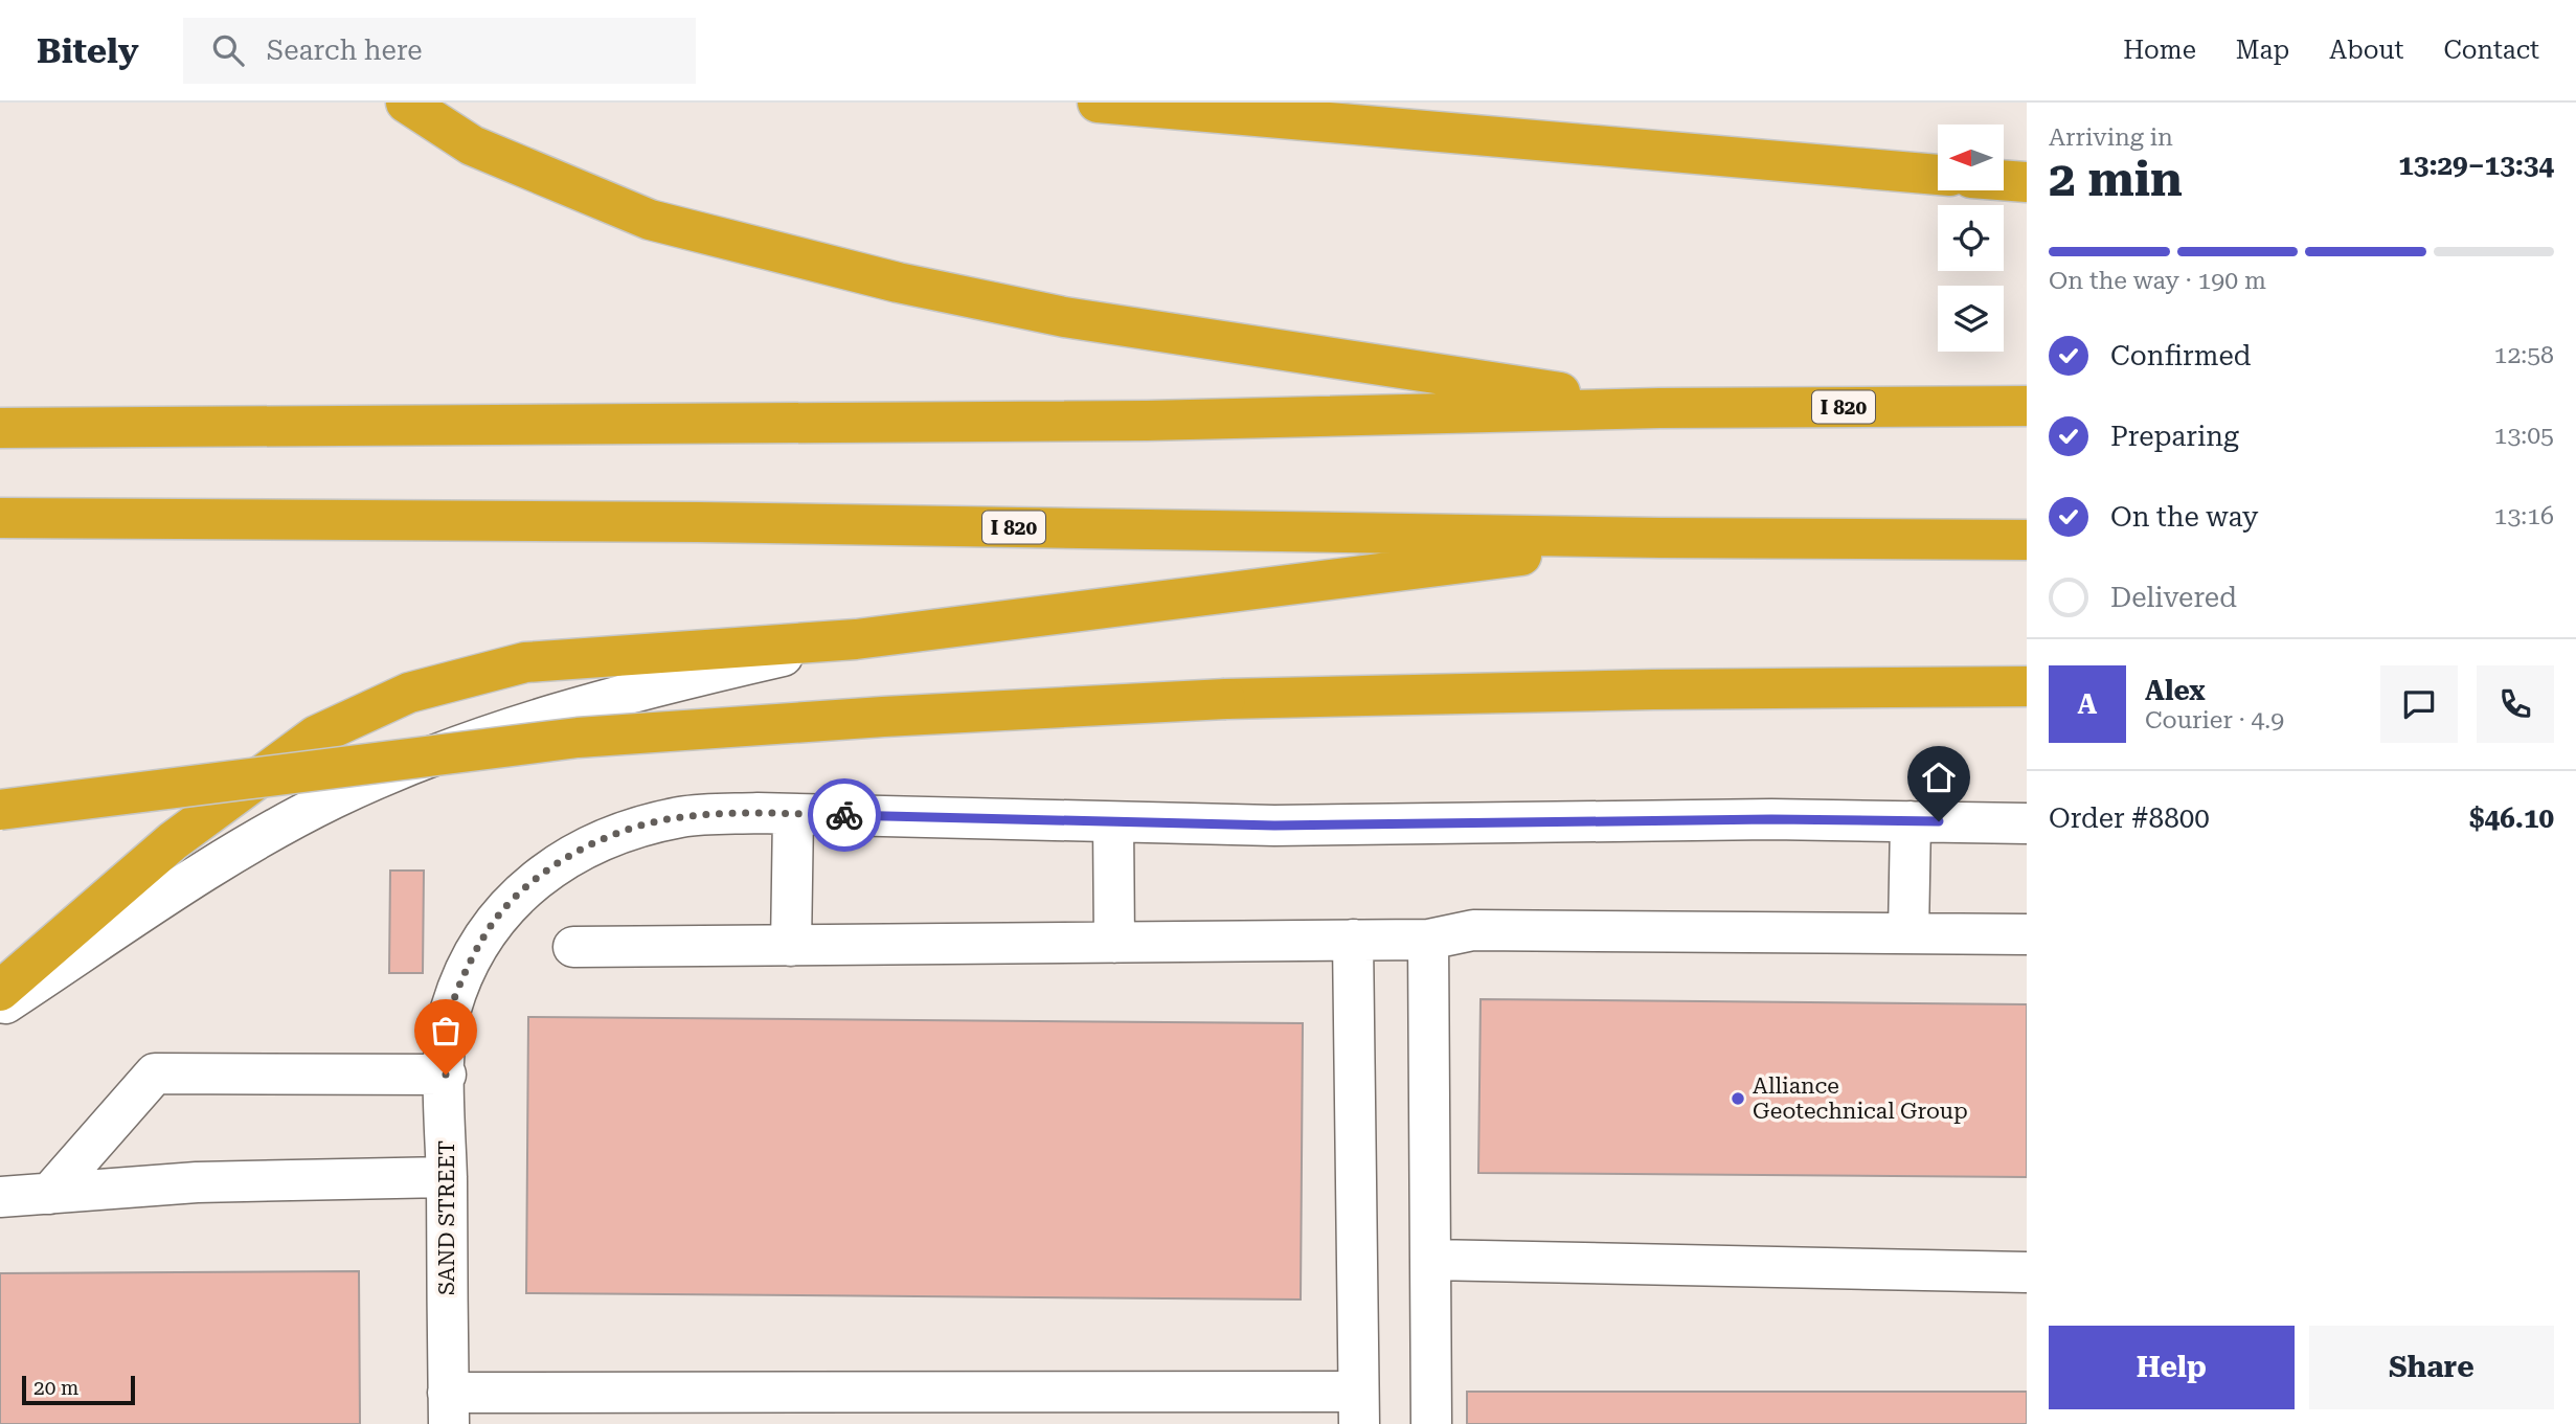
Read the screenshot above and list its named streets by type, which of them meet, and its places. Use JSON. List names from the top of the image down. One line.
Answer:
{"streets":{"highway":["I 820"],"street":["SAND STREET"]},"places":["Alliance Geotechnical Group"],"scale_bar":"20 m","north":"left","page":{"header":"Bitely","search":"Search here","nav":["Home","Map","About","Contact"],"heading":["2 min","Arriving in","13:29–13:34"],"panel":["Alex","Courier · 4.9","Order #8800","$46.10"],"bar":"On the way · 190 m","list":[["Confirmed","12:58"],["Preparing","13:05"],["On the way","13:16"],"Delivered"],"round":"A","buttons":["Help","Share"],"scale":"20 m"}}
